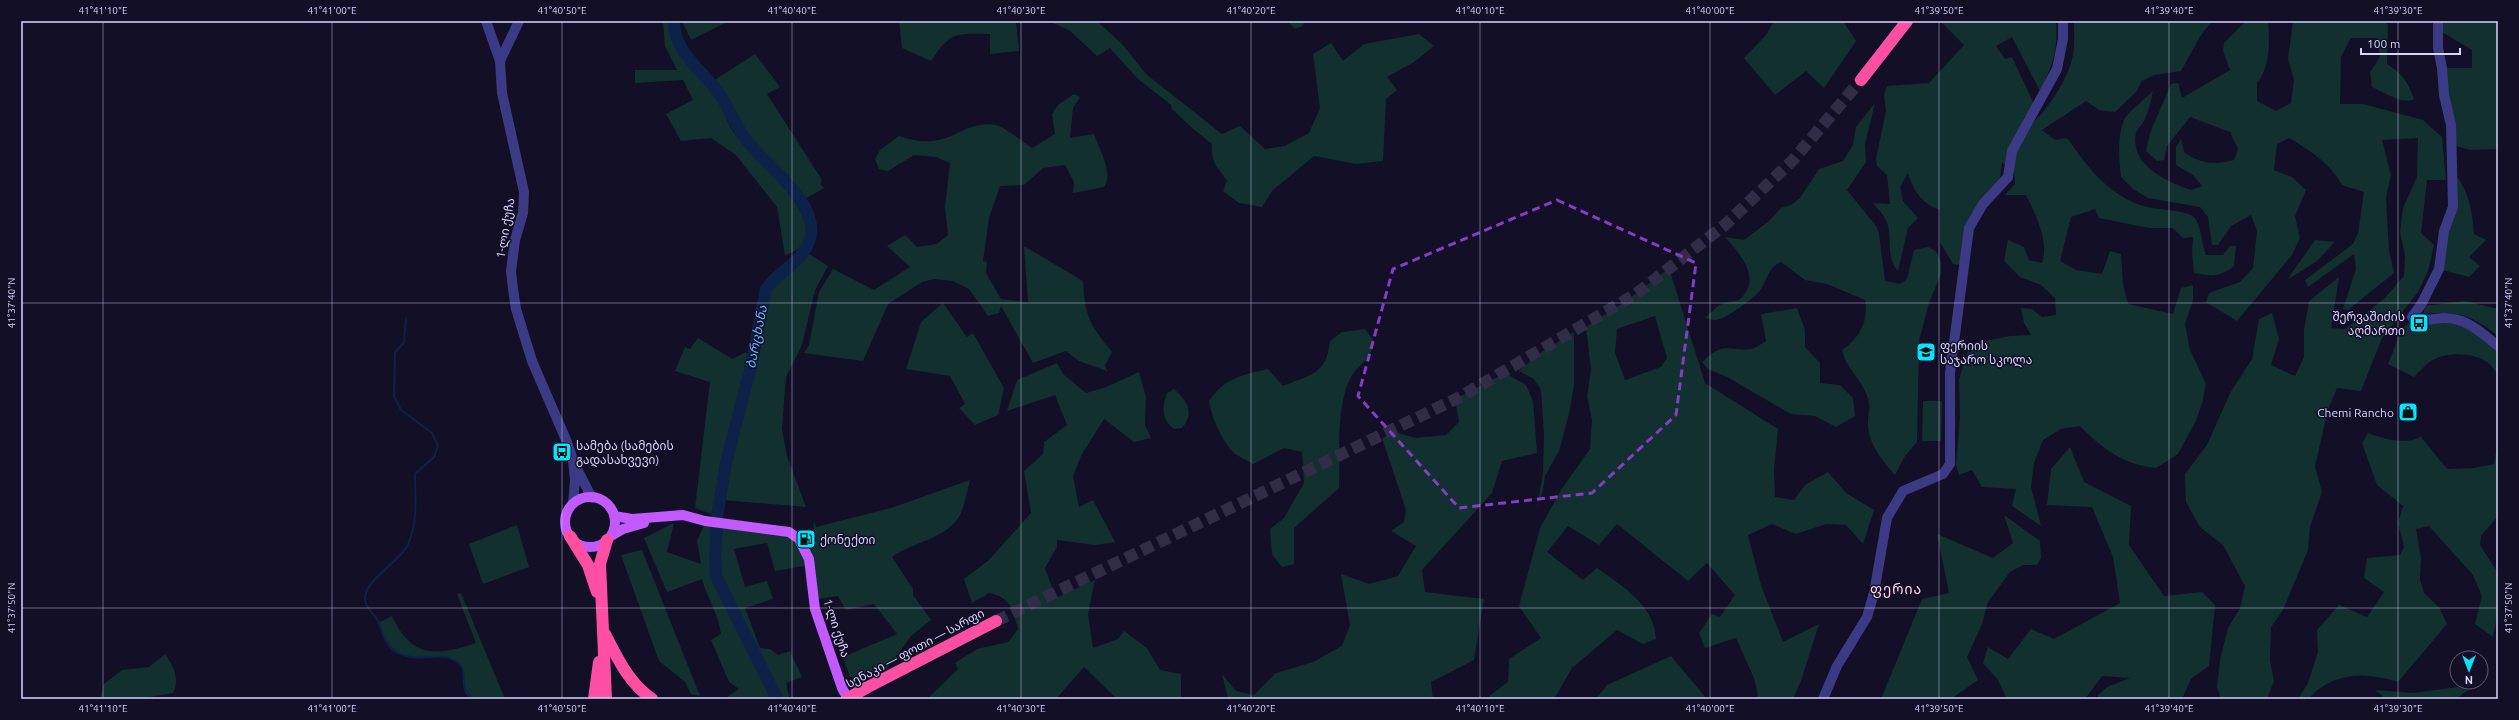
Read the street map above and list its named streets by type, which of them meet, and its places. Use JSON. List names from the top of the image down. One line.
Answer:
{"streets":{"highway":["სენაკი — ფოთი — სარფი"],"main road":["1-ლი ქუჩა"]},"crossings":[["1-ლი ქუჩა","სენაკი — ფოთი — სარფი"]],"districts":["ფერია"],"water":["ბარცხანა"],"places":{"bus stop":["შერვაშიძის აღმართი","სამება (სამების გადასახვევი)"],"school or university":["ფერიის საჯარო სკოლა"],"shop":["Chemi Rancho"],"fuel station":["ქონექთი"]},"scale_bar":"100 m","north":"bottom","coordinates":["41°41'10\"E","41°41'00\"E","41°40'50\"E","41°40'40\"E","41°40'30\"E","41°40'20\"E","41°40'10\"E","41°40'00\"E","41°39'50\"E","41°39'40\"E","41°39'30\"E","41°37'40\"N","41°37'50\"N"]}
